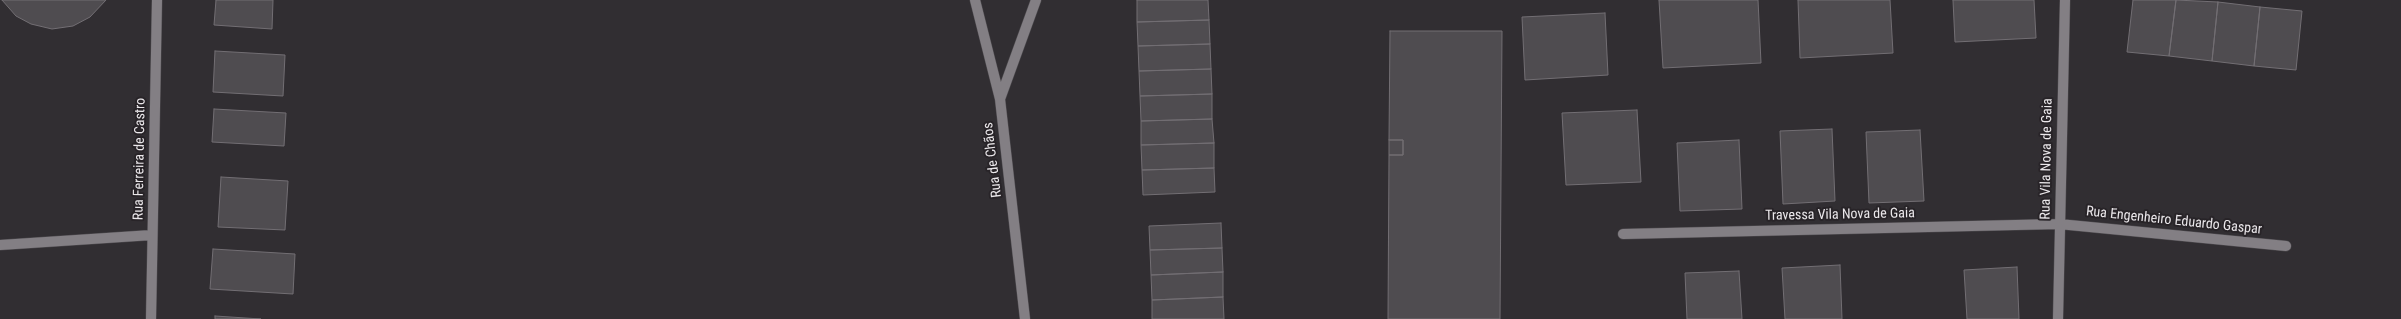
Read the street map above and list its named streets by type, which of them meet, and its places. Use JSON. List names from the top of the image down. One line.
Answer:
{"streets":{"street":["Rua Ferreira de Castro","Rua Vila Nova de Gaia","Rua de Chãos","Travessa Vila Nova de Gaia","Rua Engenheiro Eduardo Gaspar"]},"crossings":[["Rua Vila Nova de Gaia","Travessa Vila Nova de Gaia"],["Rua Vila Nova de Gaia","Rua Engenheiro Eduardo Gaspar"],["Travessa Vila Nova de Gaia","Rua Engenheiro Eduardo Gaspar"]]}
